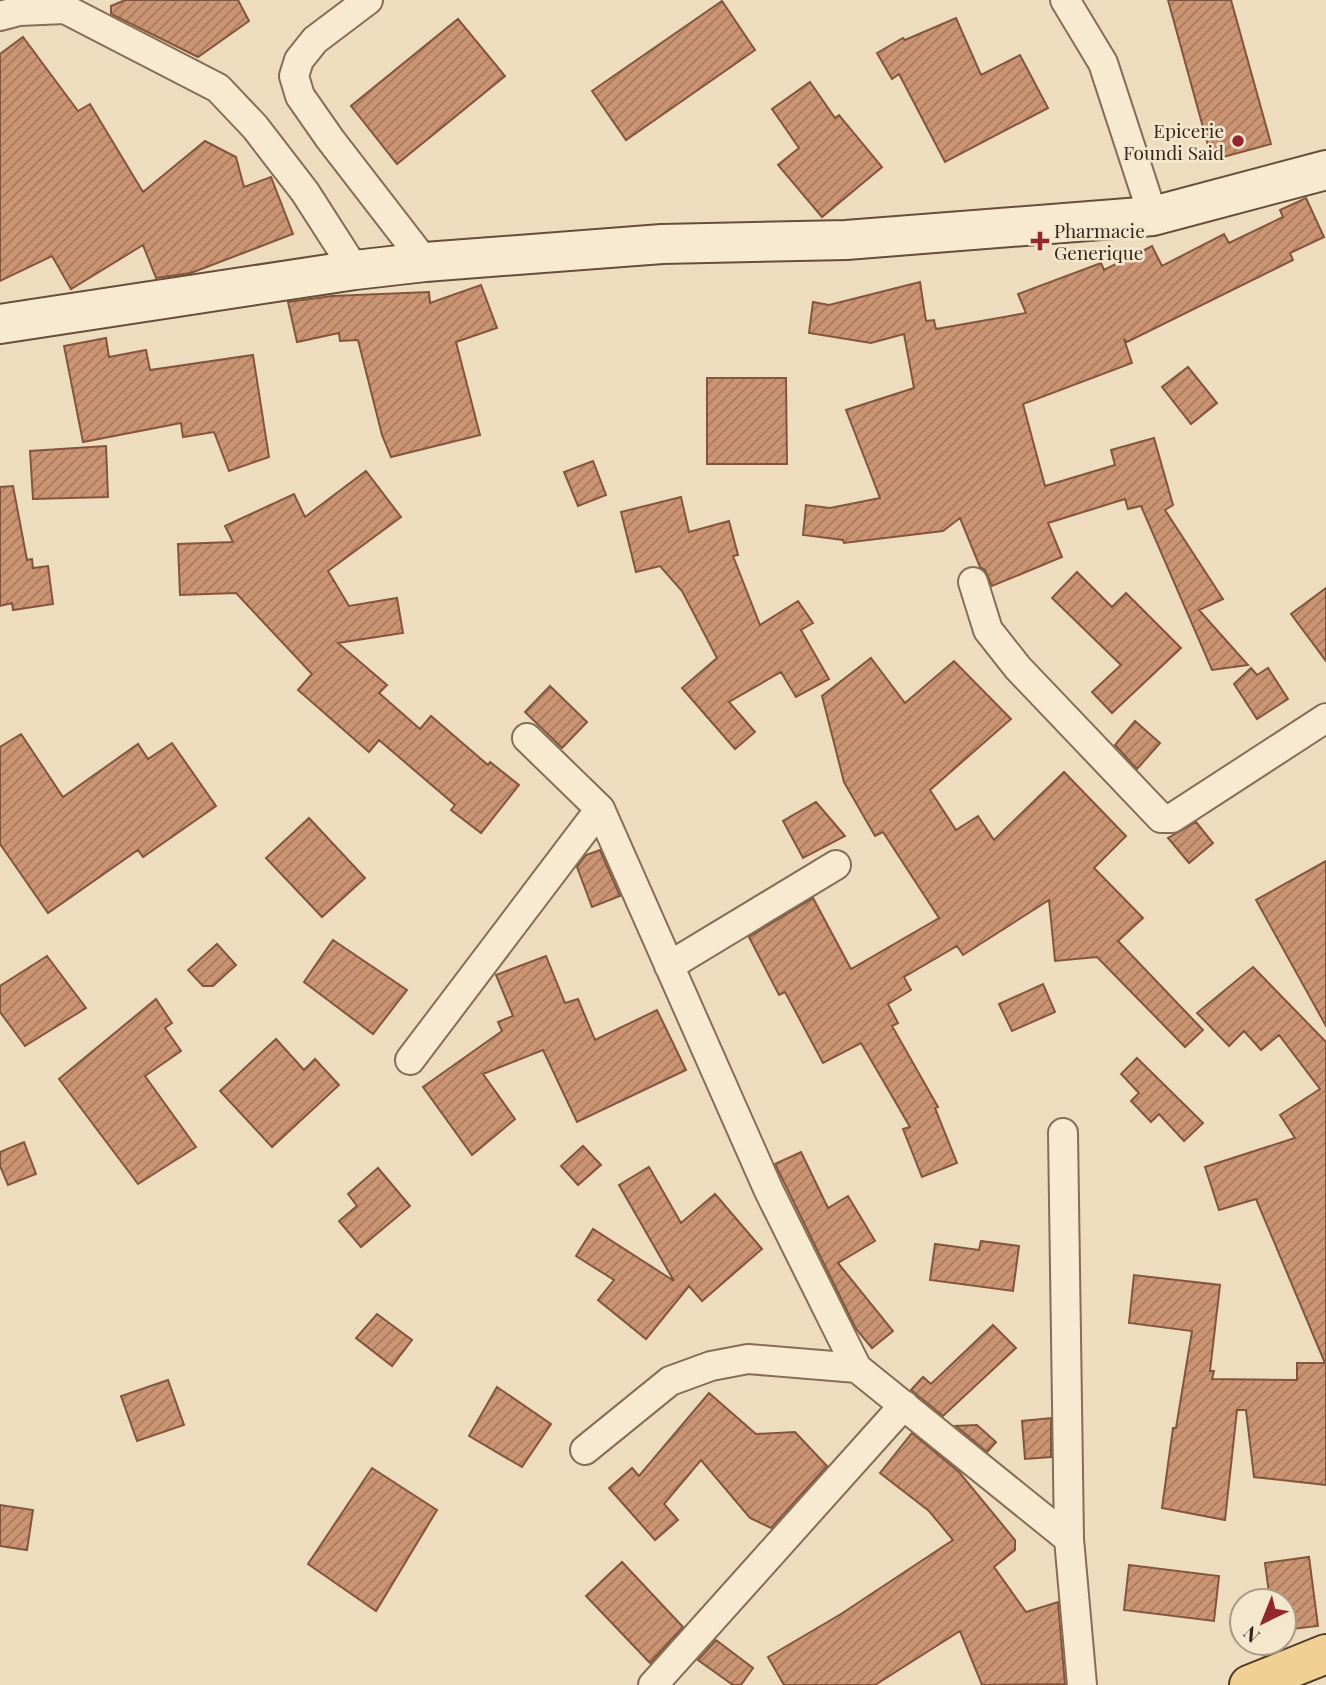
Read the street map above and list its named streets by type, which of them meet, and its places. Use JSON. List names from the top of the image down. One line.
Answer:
{"places":{"other":["Epicerie Foundi Said"],"health":["Pharmacie Generique"]},"north":"bottom left"}
